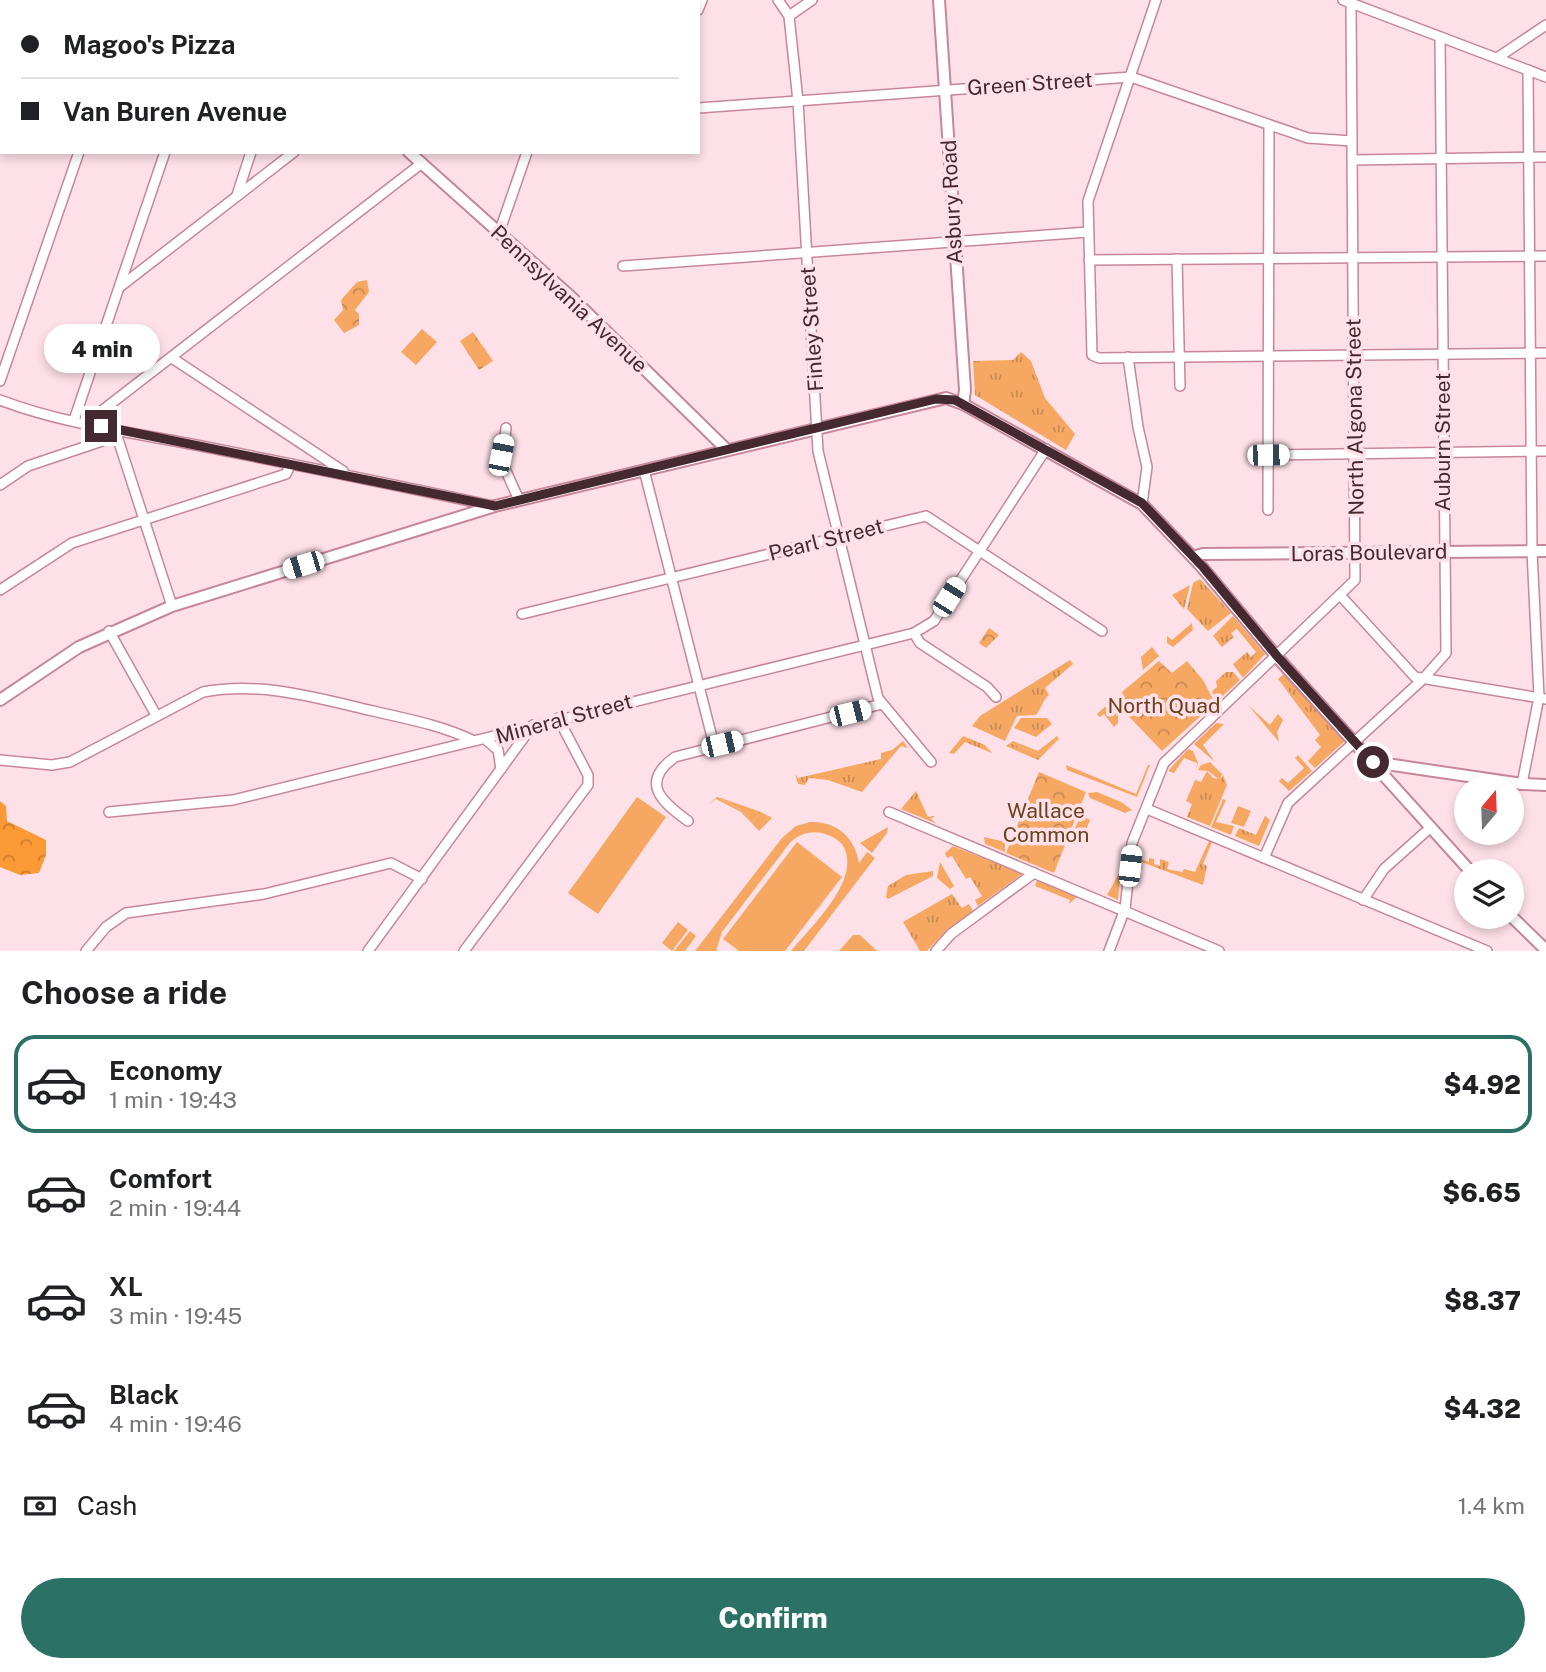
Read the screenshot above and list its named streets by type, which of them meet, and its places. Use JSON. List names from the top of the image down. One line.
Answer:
{"streets":{"main road":["Asbury Road","Pennsylvania Avenue","Loras Boulevard"],"street":["Green Street","Finley Street","North Algona Street","Auburn Street","Pearl Street","Mineral Street"]},"crossings":[["Green Street","Asbury Road"],["Green Street","Finley Street"],["Green Street","North Algona Street"],["Finley Street","Pearl Street"],["Finley Street","Mineral Street"],["North Algona Street","Loras Boulevard"],["Auburn Street","Loras Boulevard"]],"parks":["North Quad","Wallace Common"],"north":"top","page":{"banner":["Magoo's Pizza","Van Buren Avenue"],"bubble":"4 min","heading":"Choose a ride","list":[{"name":"Economy","note":"1 min · 19:43","value":"$4.92"},{"name":"Comfort","note":"2 min · 19:44","value":"$6.65"},{"name":"XL","note":"3 min · 19:45","value":"$8.37"},{"name":"Black","note":"4 min · 19:46","value":"$4.32"}],"pay":["Cash","1.4 km"],"buttons":"Confirm"}}
